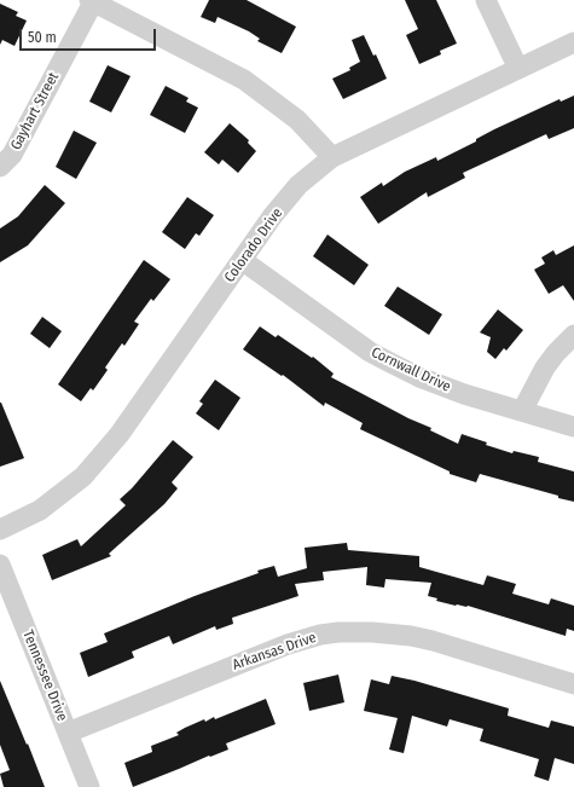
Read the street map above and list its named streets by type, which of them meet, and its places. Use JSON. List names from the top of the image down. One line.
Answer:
{"streets":{"street":["Gayhart Street","Colorado Drive","Cornwall Drive","Arkansas Drive","Tennessee Drive"]},"crossings":[["Colorado Drive","Cornwall Drive"],["Arkansas Drive","Tennessee Drive"]],"scale_bar":"50 m"}
